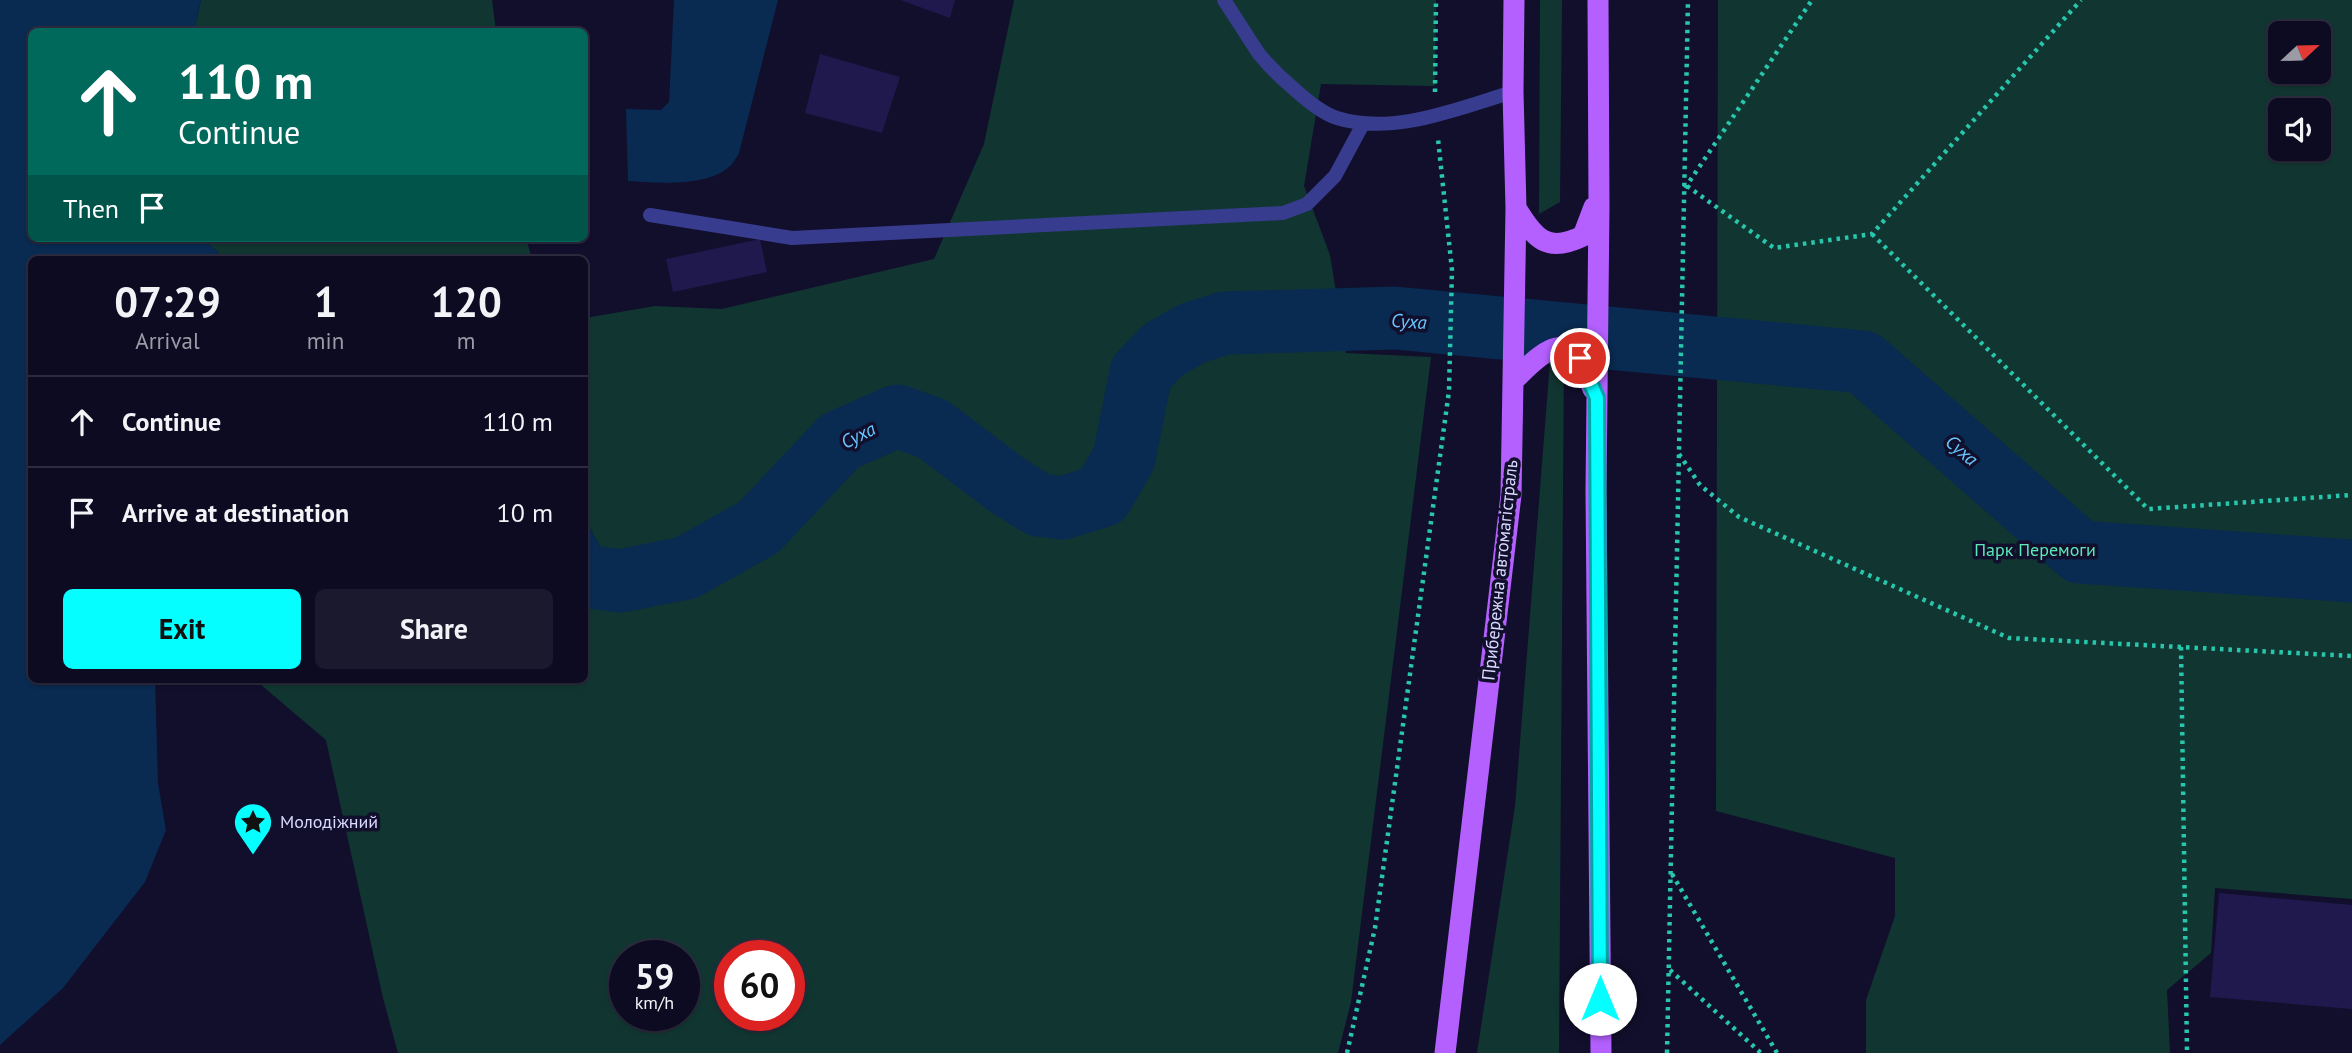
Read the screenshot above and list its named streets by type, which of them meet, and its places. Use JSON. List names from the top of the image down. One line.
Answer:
{"streets":{"main road":["Прибережна автомагістраль"]},"water":["Суха"],"parks":["Парк Перемоги"],"places":{"place":["Молодіжний"]},"north":"right","page":{"turn":["110 m","Continue"],"then":"Then","eta":["07:29","Arrival","1","min","120","m"],"list":[{"name":"Continue","value":"110 m"},{"name":"Arrive at destination","value":"10 m"}],"buttons":["Exit","Share"],"speed":"59 km/h","limit":"60"}}
